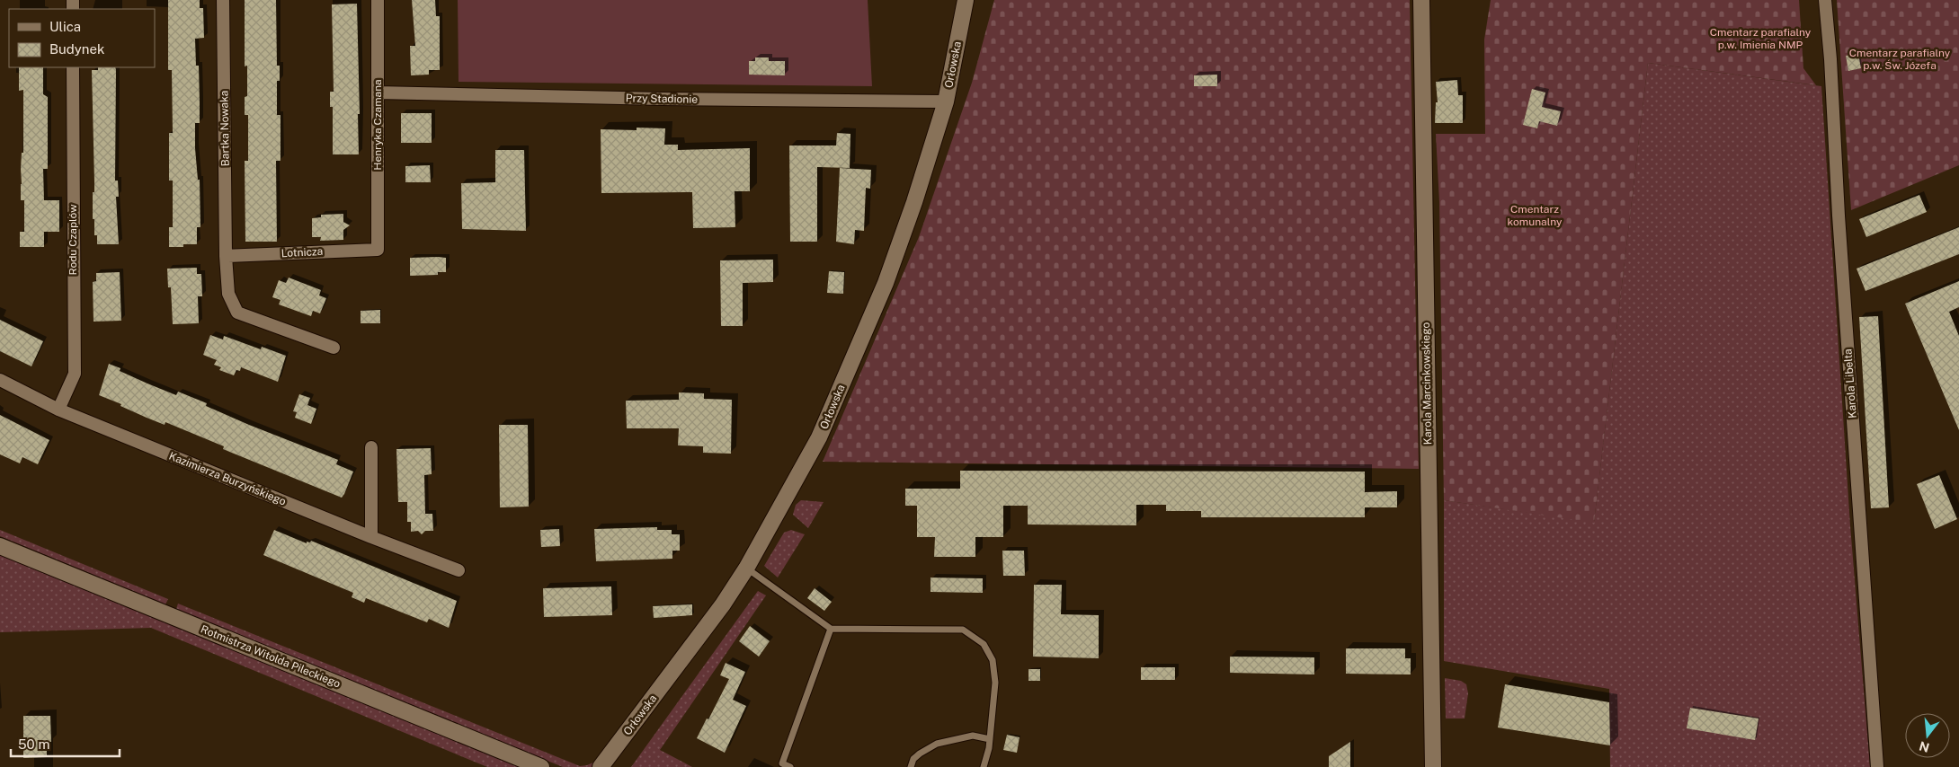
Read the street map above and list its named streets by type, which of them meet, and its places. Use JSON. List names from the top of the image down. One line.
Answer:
{"streets":{"street":["Orłowska","Przy Stadionie","Henryka Czamana","Bartka Nowaka","Rodu Czaplów","Lotnicza","Karola Marcinkowskiego","Karola Libelta","Kazimierza Burzyńskiego","Rotmistrza Witolda Pileckiego"]},"crossings":[["Orłowska","Przy Stadionie"],["Przy Stadionie","Henryka Czamana"],["Henryka Czamana","Lotnicza"],["Bartka Nowaka","Lotnicza"],["Rodu Czaplów","Kazimierza Burzyńskiego"]],"parks":["Cmentarz parafialny p.w. Imienia NMP","Cmentarz parafialny p.w. Św. Józefa","Cmentarz komunalny"],"legend":["Ulica","Budynek"],"scale_bar":"50 m","north":"bottom"}
